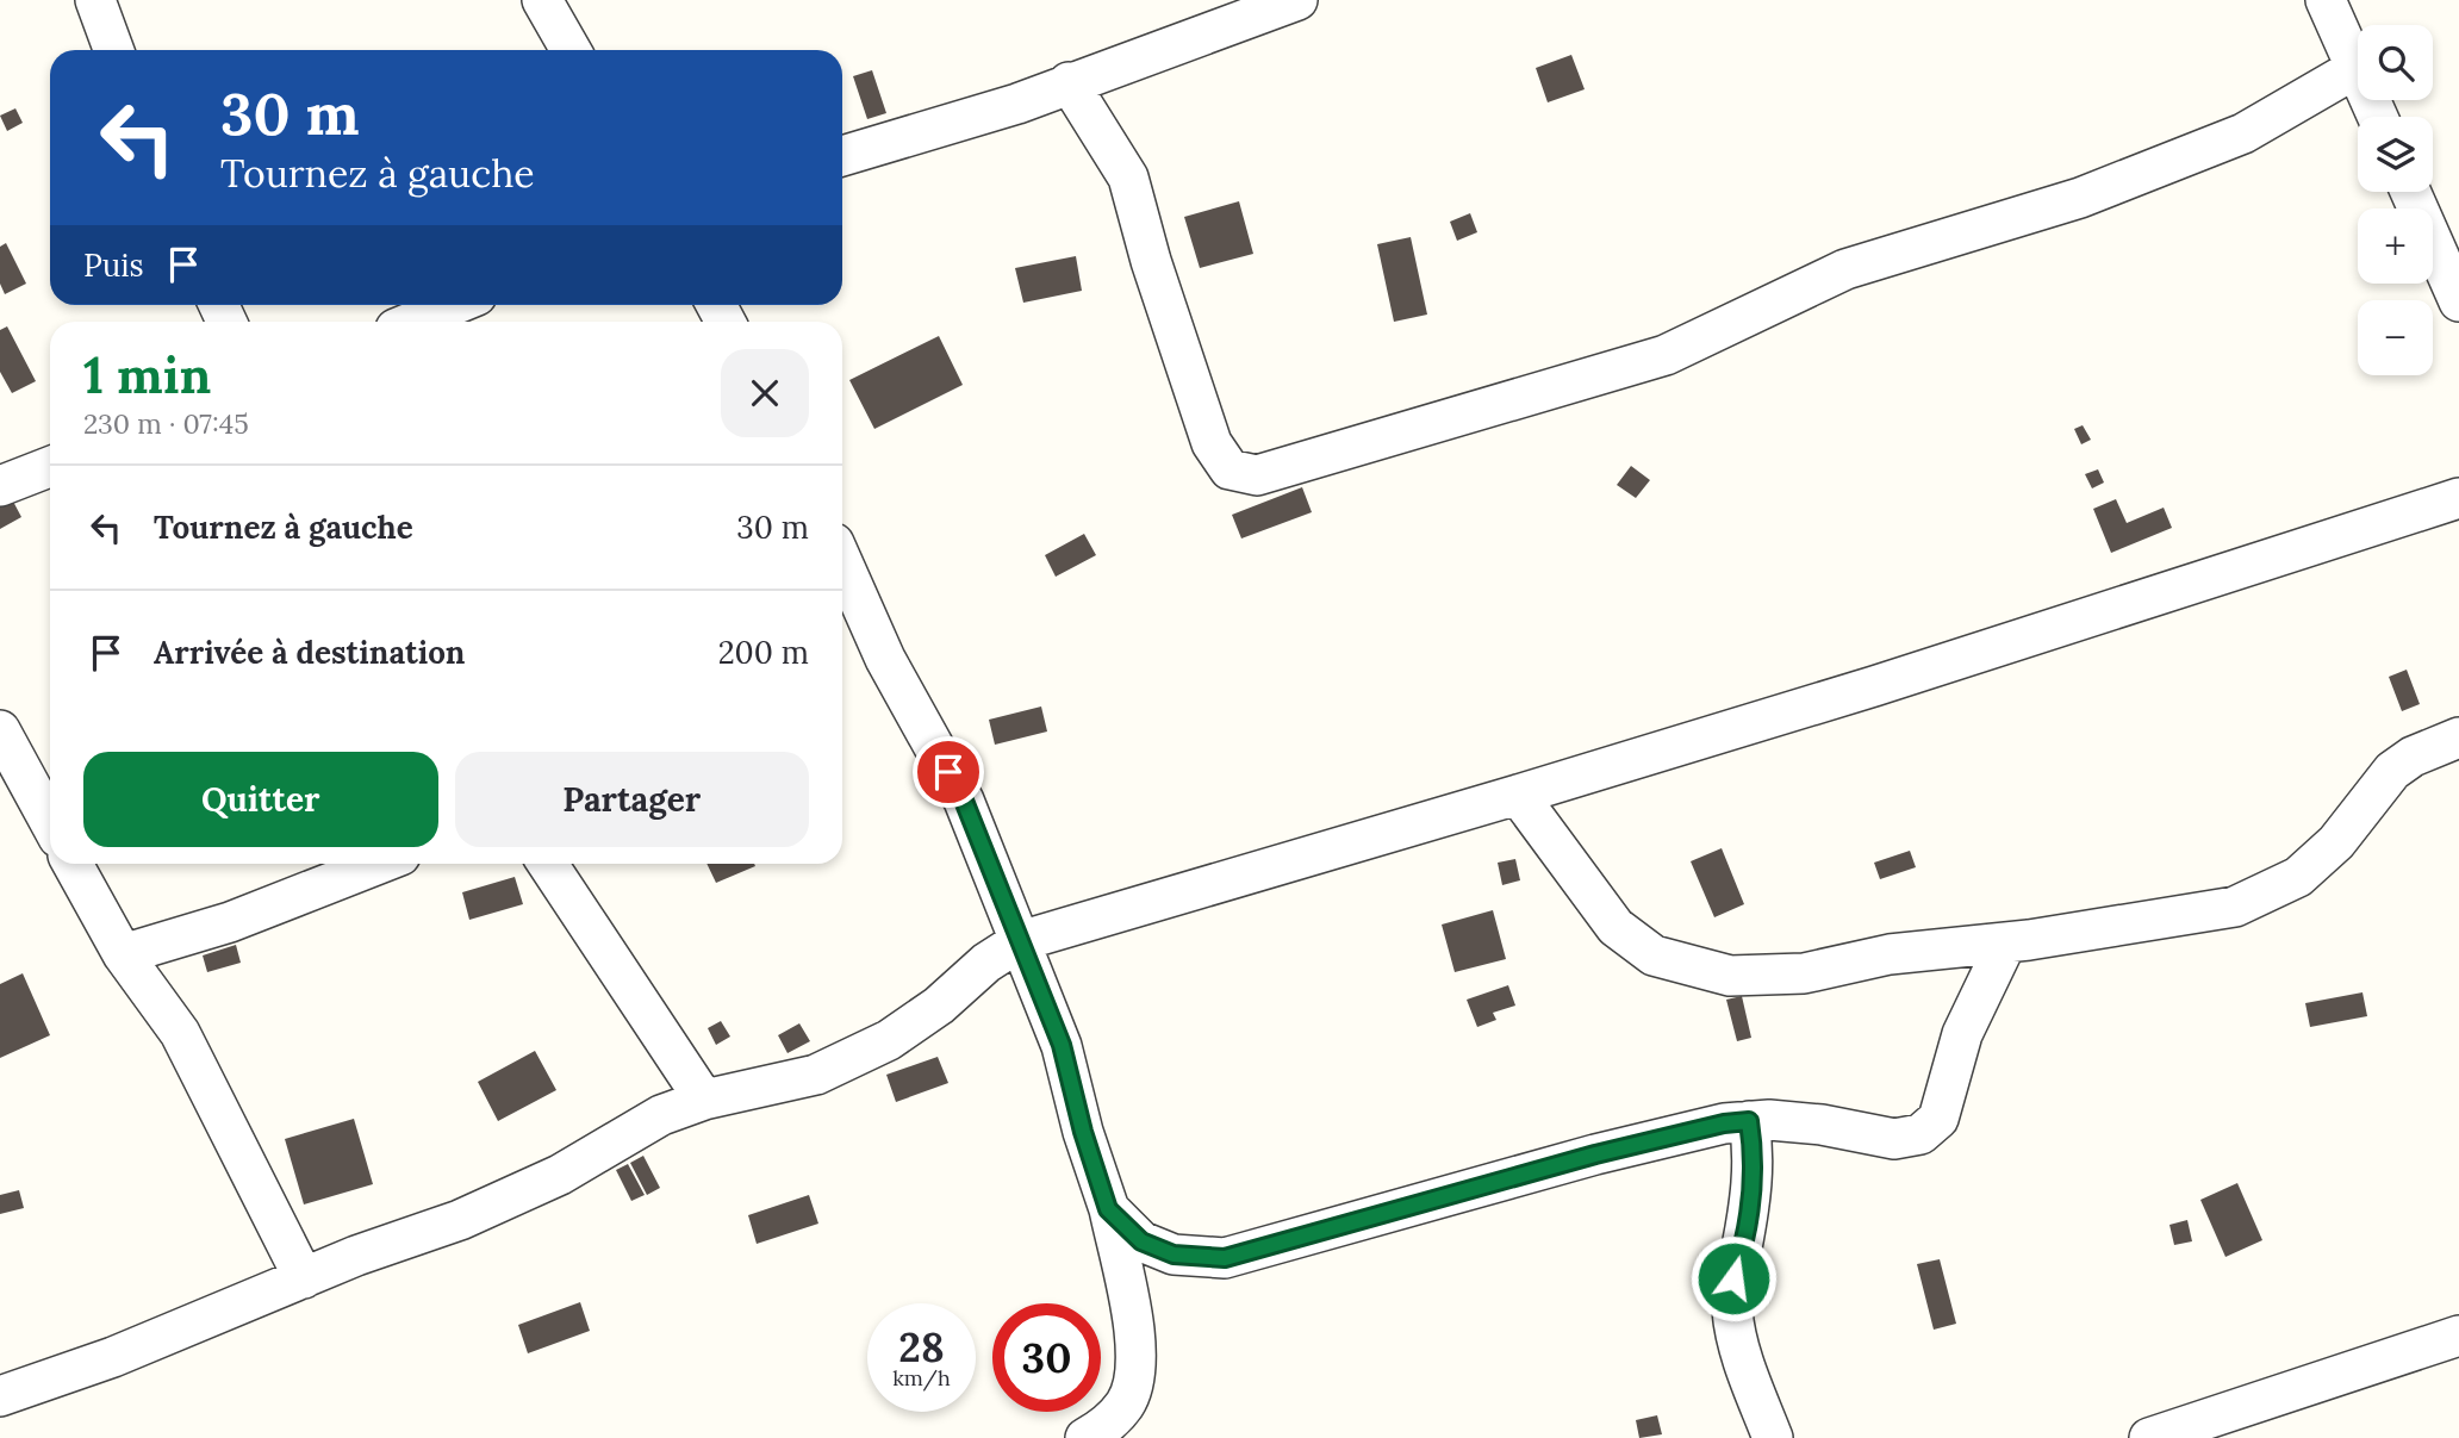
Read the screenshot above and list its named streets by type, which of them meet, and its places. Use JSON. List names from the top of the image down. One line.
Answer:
{"page":{"map_buttons":["+","−"],"turn":["30 m","Tournez à gauche"],"then":"Puis","heading":["1 min","230 m · 07:45"],"list":[{"name":"Tournez à gauche","value":"30 m"},{"name":"Arrivée à destination","value":"200 m"}],"buttons":["Quitter","Partager"],"speed":"28 km/h","limit":"30"}}
